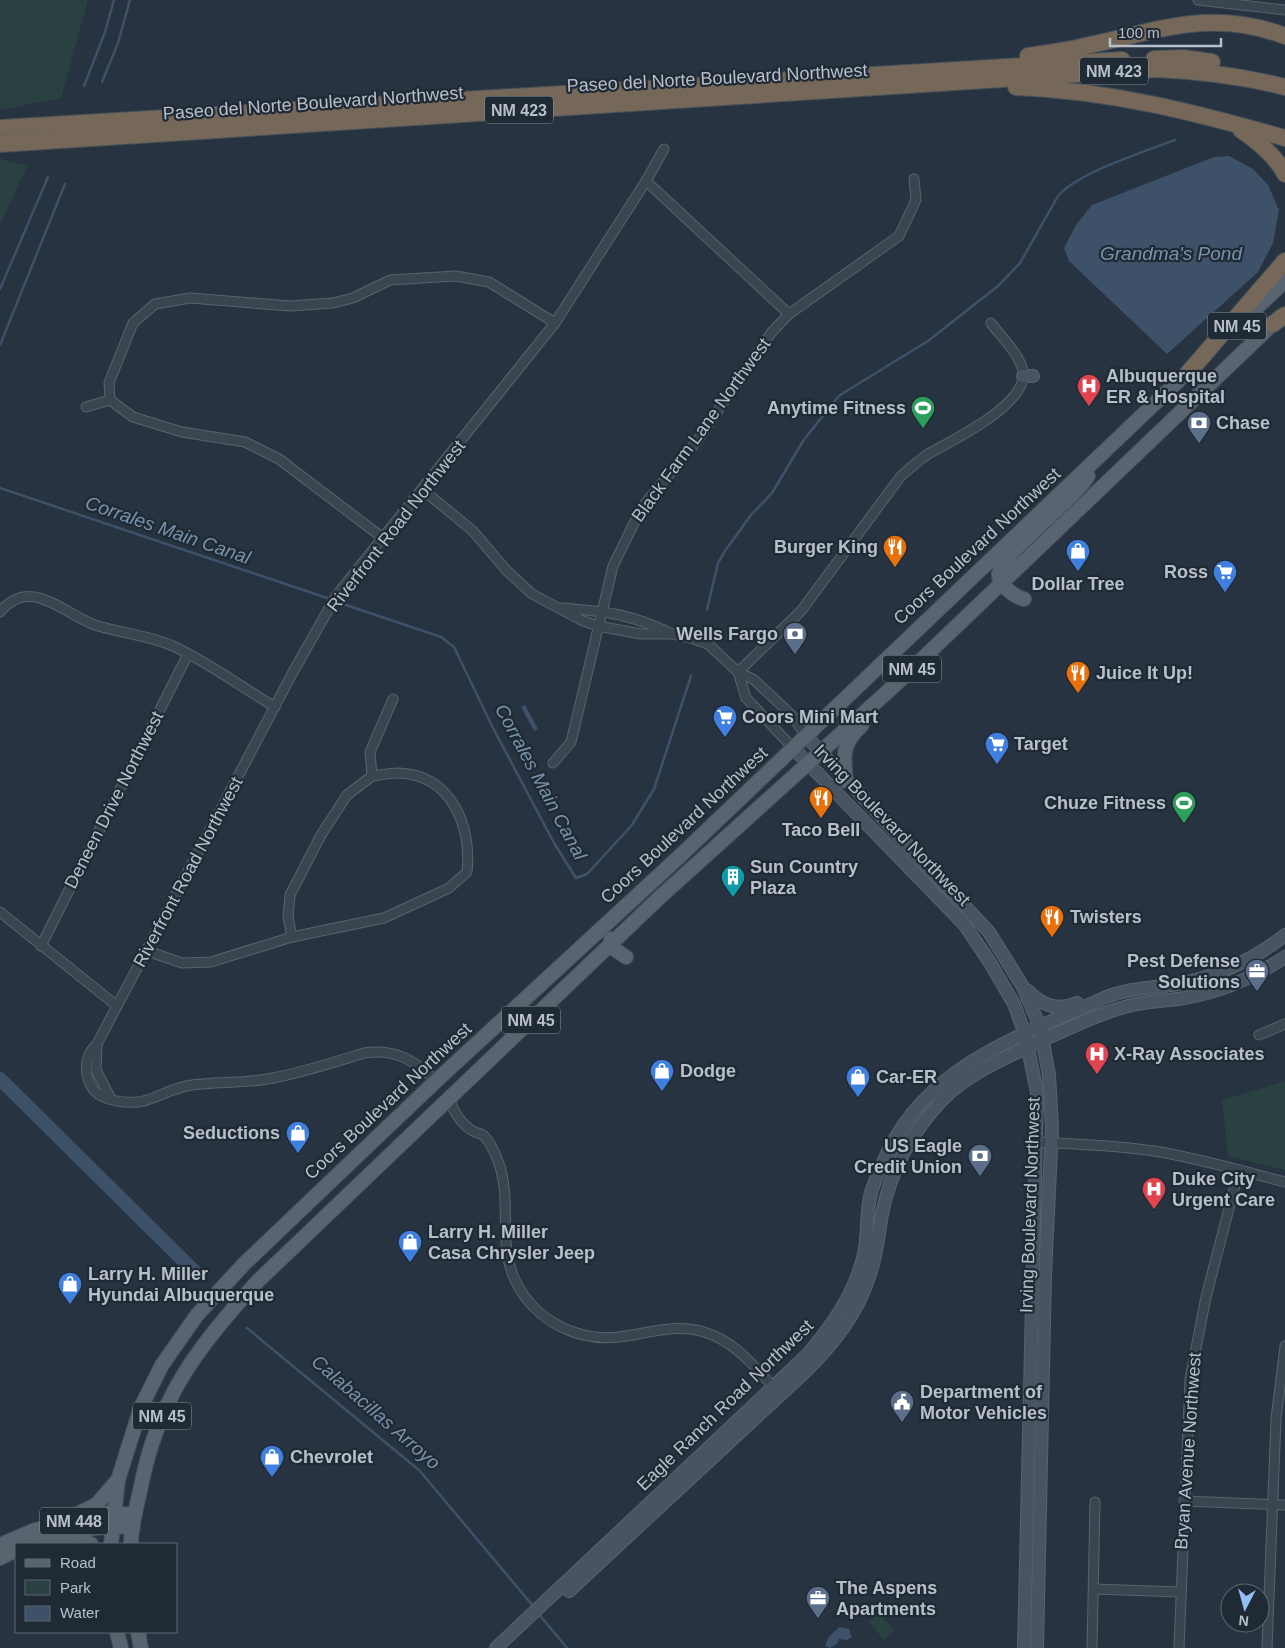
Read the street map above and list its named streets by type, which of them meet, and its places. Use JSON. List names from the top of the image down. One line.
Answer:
{"streets":{"highway":["NM 423","Paseo del Norte Boulevard Northwest"],"main road":["NM 45","Coors Boulevard Northwest","NM 448"],"street":["Black Farm Lane Northwest","Riverfront Road Northwest","Deneen Drive Northwest","Irving Boulevard Northwest","Eagle Ranch Road Northwest","Bryan Avenue Northwest"]},"crossings":[["NM 45","Coors Boulevard Northwest"],["NM 45","NM 448"],["Coors Boulevard Northwest","Irving Boulevard Northwest"],["Coors Boulevard Northwest","NM 448"],["Irving Boulevard Northwest","Eagle Ranch Road Northwest"]],"water":["Grandma's Pond","Corrales Main Canal","Calabacillas Arroyo"],"places":{"hospital":["Albuquerque ER & Hospital","X-Ray Associates","Duke City Urgent Care"],"sports":["Anytime Fitness","Chuze Fitness"],"bank":["Chase","Wells Fargo","US Eagle Credit Union"],"restaurant":["Burger King","Juice It Up!","Taco Bell","Twisters"],"shop":["Dollar Tree","Dodge","Car-ER","Seductions","Larry H. Miller Casa Chrysler Jeep","Larry H. Miller Hyundai Albuquerque","Chevrolet"],"supermarket":["Ross","Coors Mini Mart","Target"],"building":["Sun Country Plaza"],"office":["Pest Defense Solutions","The Aspens Apartments"],"public building":["Department of Motor Vehicles"]},"legend":["Road","Park","Water"],"scale_bar":"100 m","north":"bottom"}
